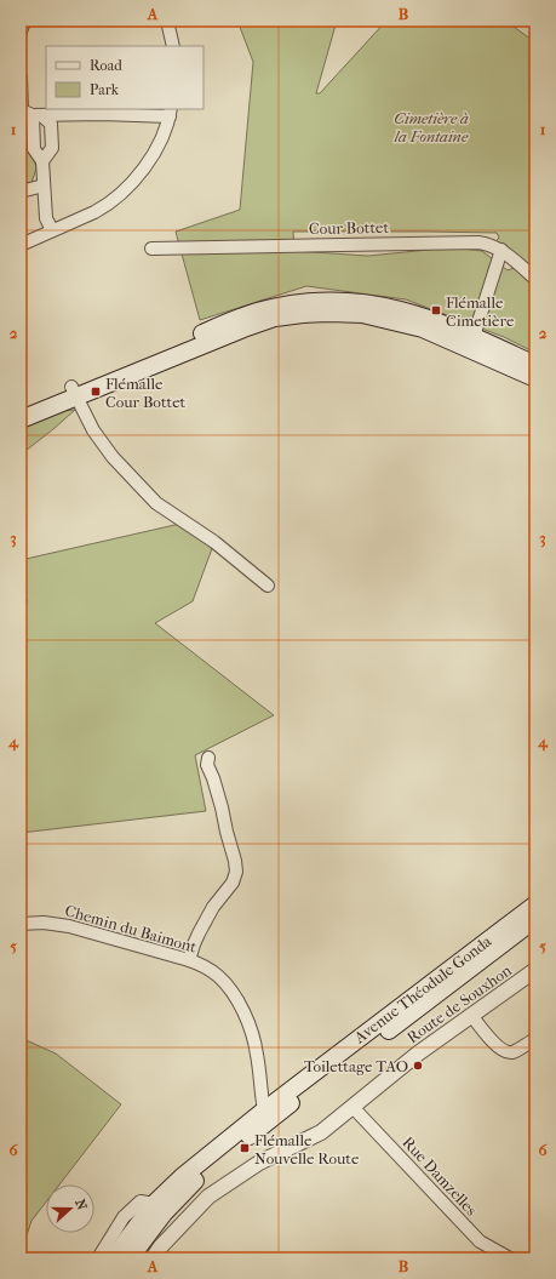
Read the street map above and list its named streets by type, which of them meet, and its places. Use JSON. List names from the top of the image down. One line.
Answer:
{"streets":{"main road":["Avenue Théodule Gonda"],"street":["Cour Bottet","Chemin du Baimont","Route de Souxhon","Rue Damzelles"]},"crossings":[["Chemin du Baimont","Avenue Théodule Gonda"],["Route de Souxhon","Rue Damzelles"]],"parks":["Cimetière à la Fontaine"],"places":{"transit":["Flémalle Cimetière","Flémalle Cour Bottet","Flémalle Nouvelle Route"],"other":["Toilettage TAO"]},"legend":["Road","Park"],"north":"right","grid":{"columns":["A","B"],"rows":["1","2","3","4","5","6"]}}
